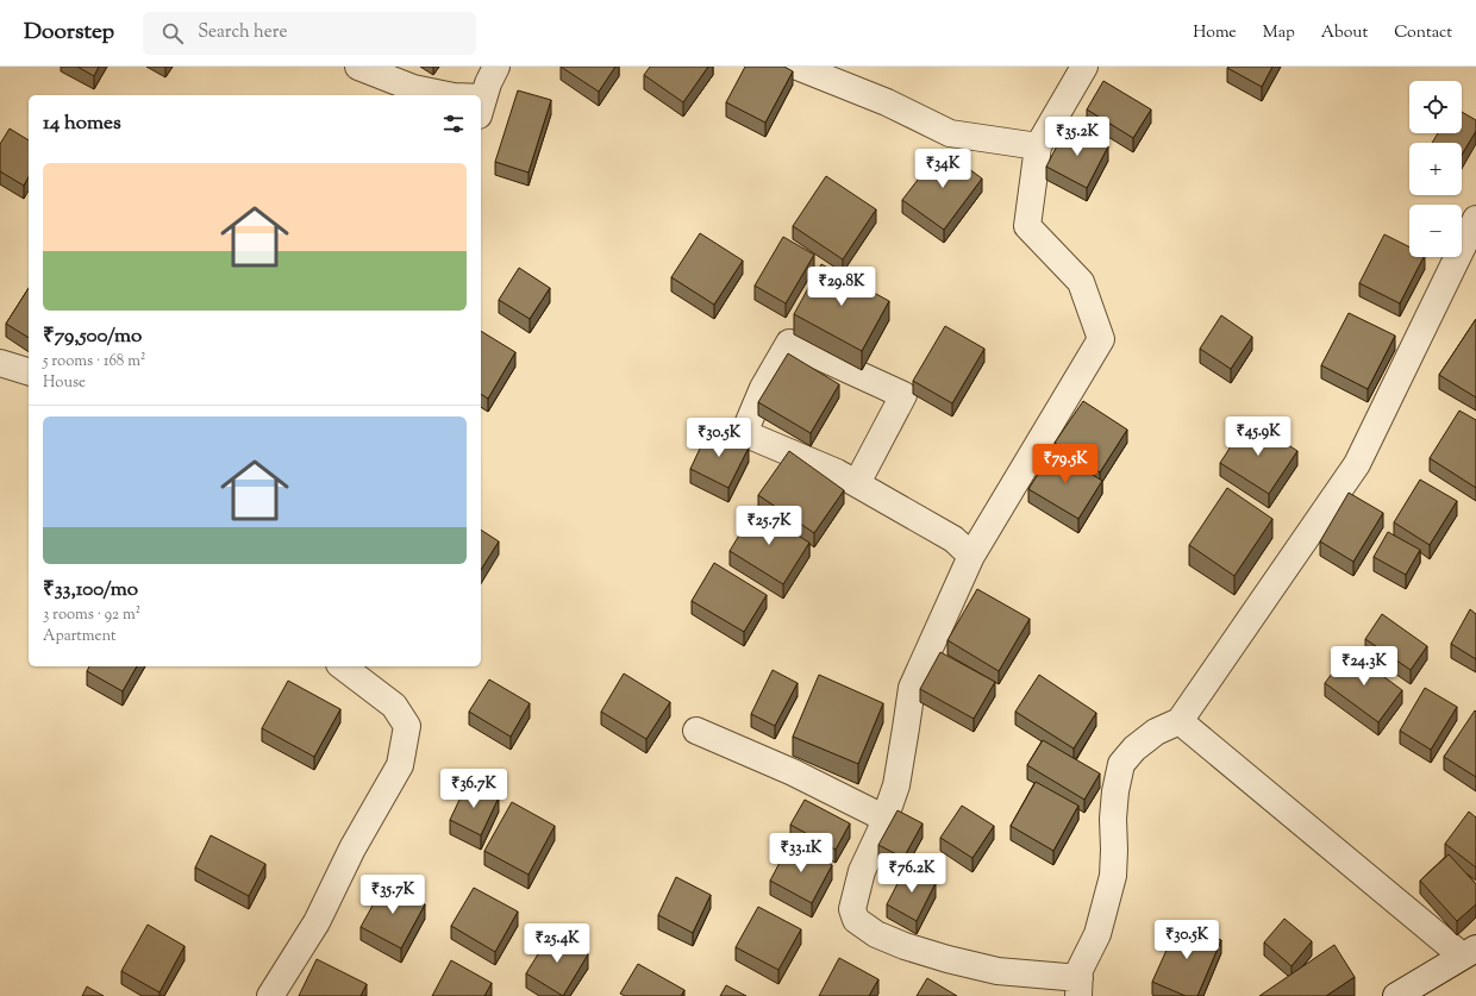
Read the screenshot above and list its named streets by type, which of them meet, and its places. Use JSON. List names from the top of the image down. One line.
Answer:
{"page":{"header":"Doorstep","search":"Search here","nav":["Home","Map","About","Contact"],"map_buttons":["+","−"],"heading":"14 homes","price":["₹35.2K","₹34K","₹29.8K","₹45.9K","₹30.5K","₹79.5K","₹25.7K","₹24.3K","₹36.7K","₹33.1K","₹76.2K","₹35.7K","₹30.5K","₹25.4K"],"list":[{"name":"₹79,500/mo","note":"5 rooms · 168 m² · House"},{"name":"₹33,100/mo","note":"3 rooms · 92 m² · Apartment"}]}}
